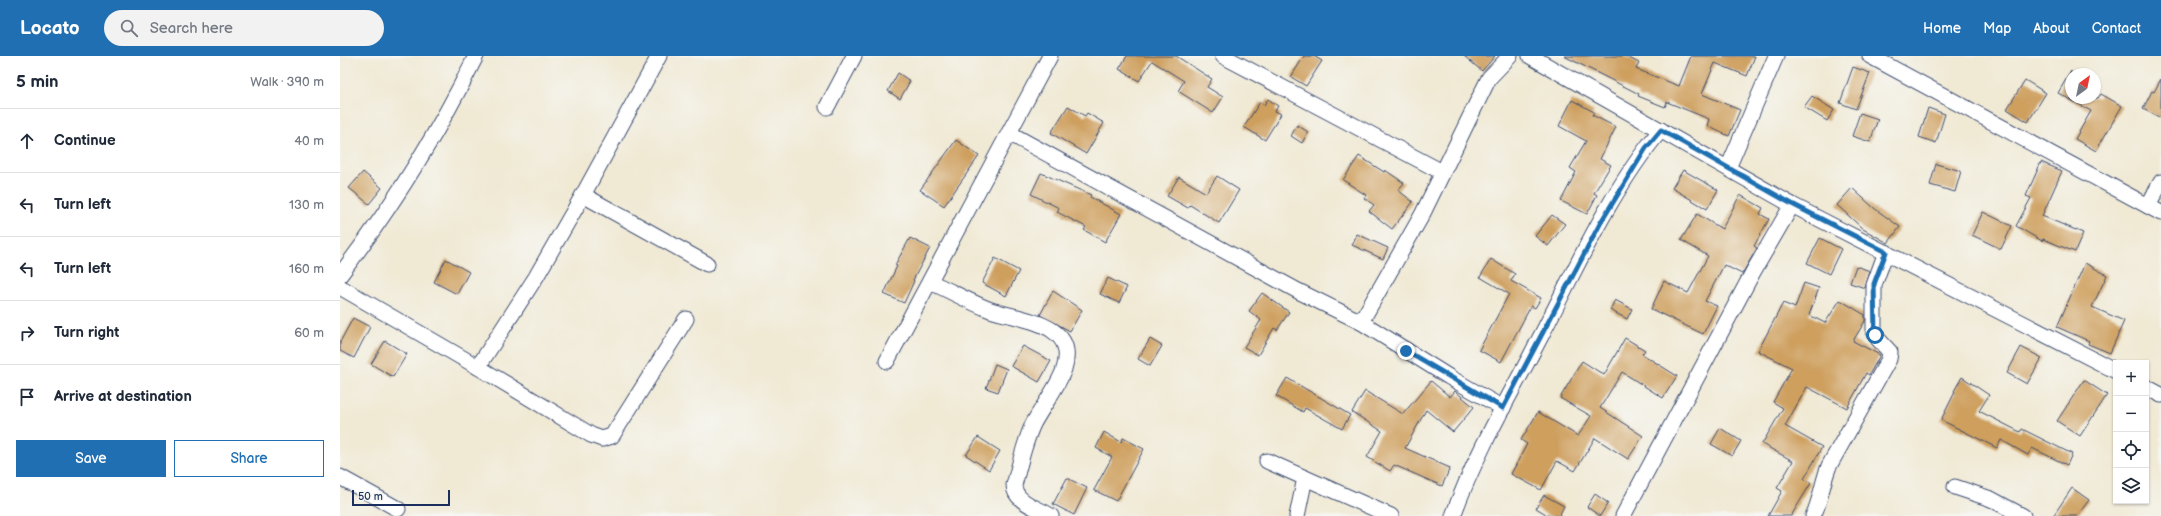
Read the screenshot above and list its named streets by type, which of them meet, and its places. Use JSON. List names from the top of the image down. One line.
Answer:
{"scale_bar":"50 m","north":"top right","page":{"header":"Locato","search":"Search here","nav":["Home","Map","About","Contact"],"heading":["5 min","Walk · 390 m"],"list":[["Continue","40 m"],["Turn left","130 m"],["Turn left","160 m"],["Turn right","60 m"],"Arrive at destination"],"map_buttons":["+","−"],"buttons":["Save","Share"],"scale":"50 m"}}
